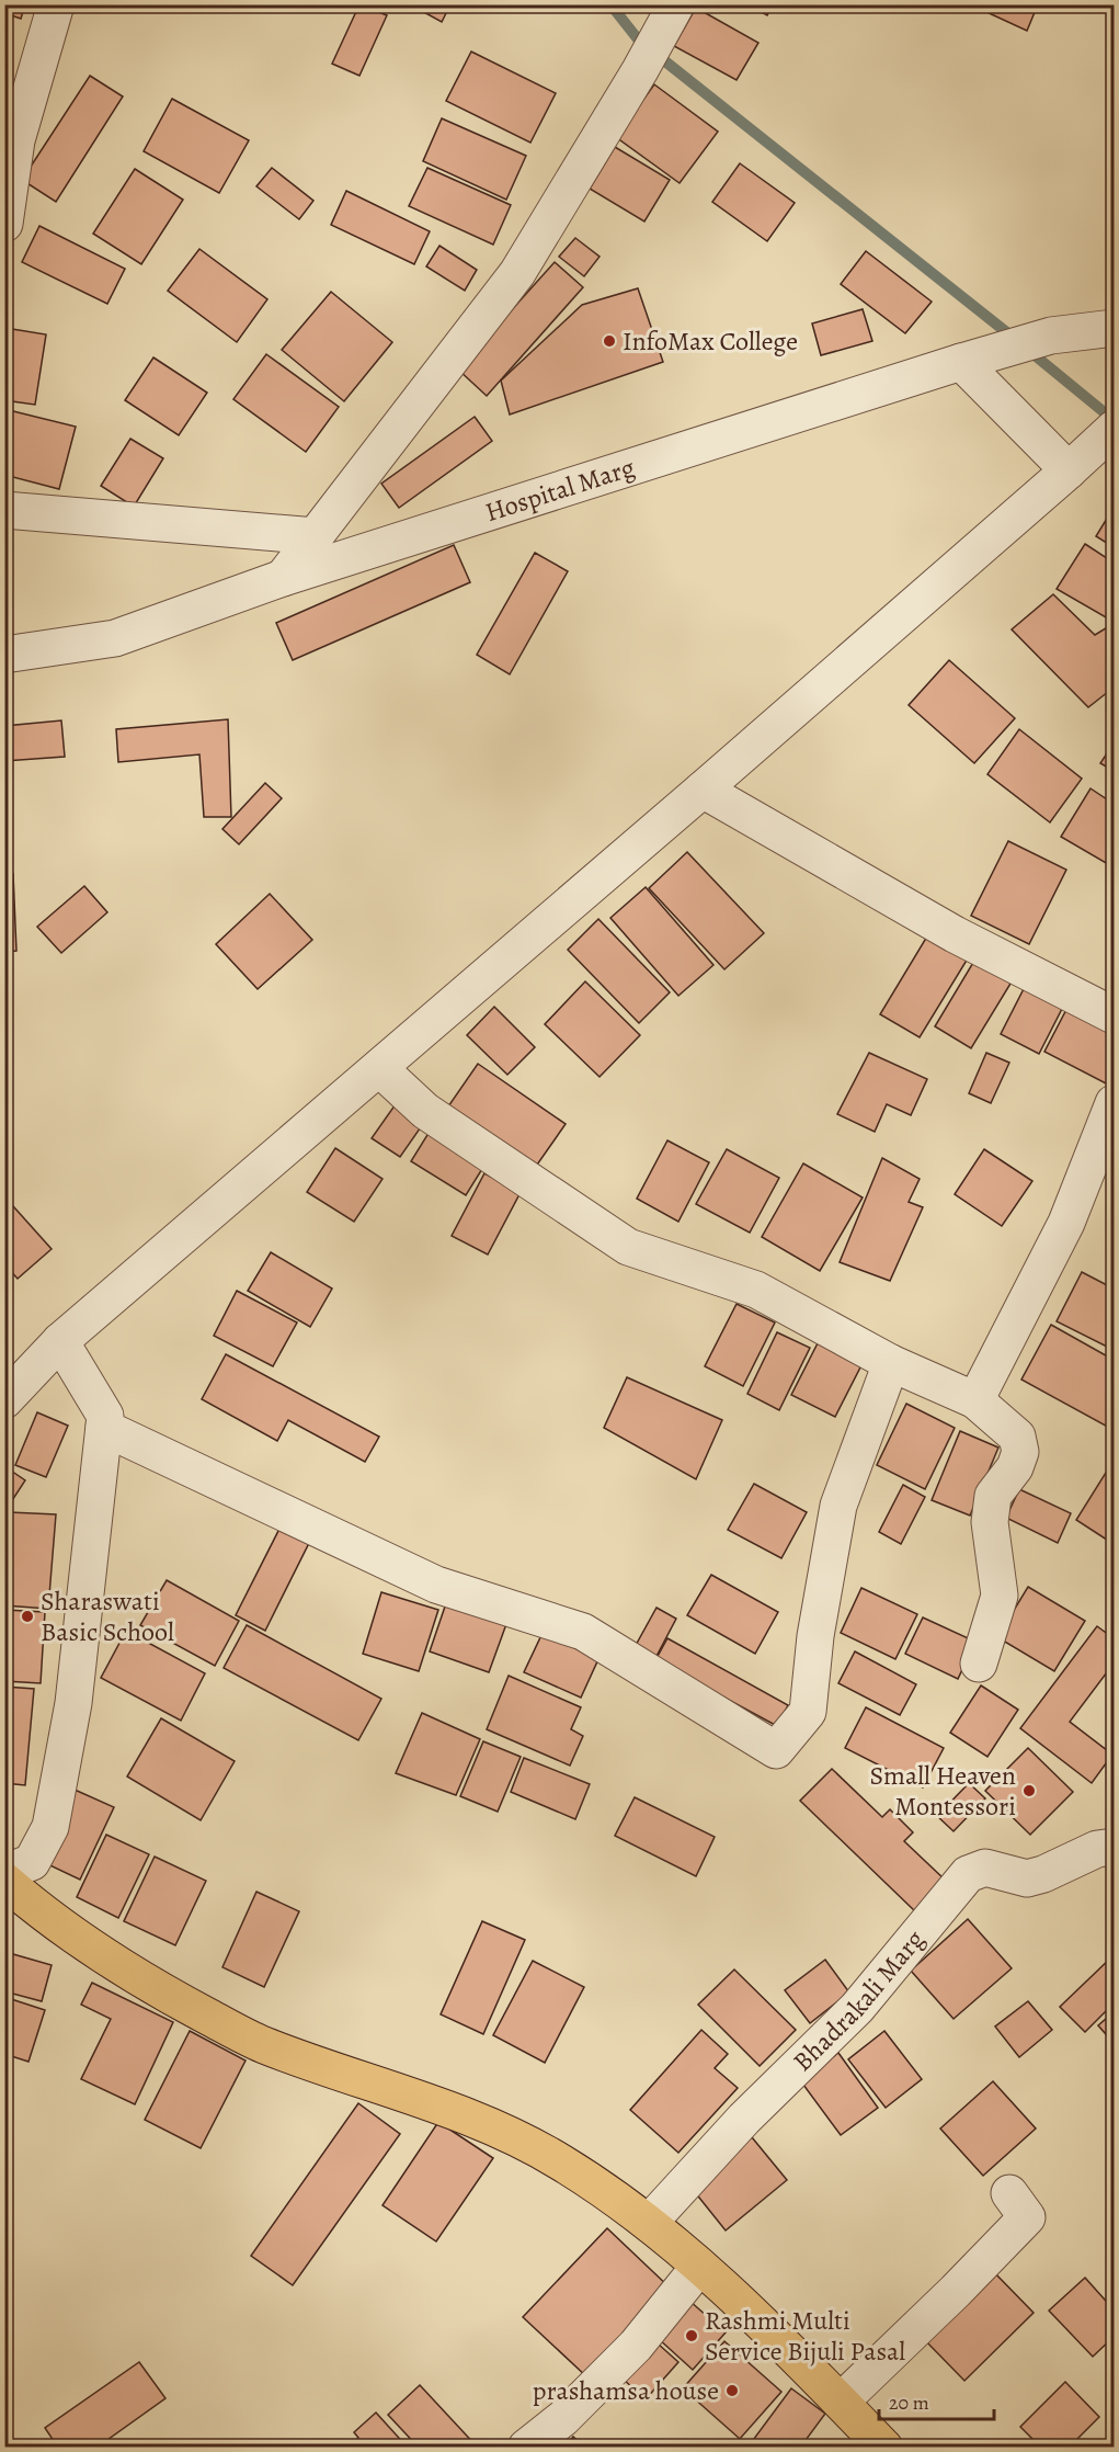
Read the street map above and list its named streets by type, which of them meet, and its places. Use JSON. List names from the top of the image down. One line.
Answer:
{"streets":{"street":["Hospital Marg","Bhadrakali Marg"]},"places":["InfoMax College","Sharaswati Basic School","Small Heaven Montessori","Rashmi Multi Service Bijuli Pasal","prashamsa house"],"scale_bar":"20 m"}
